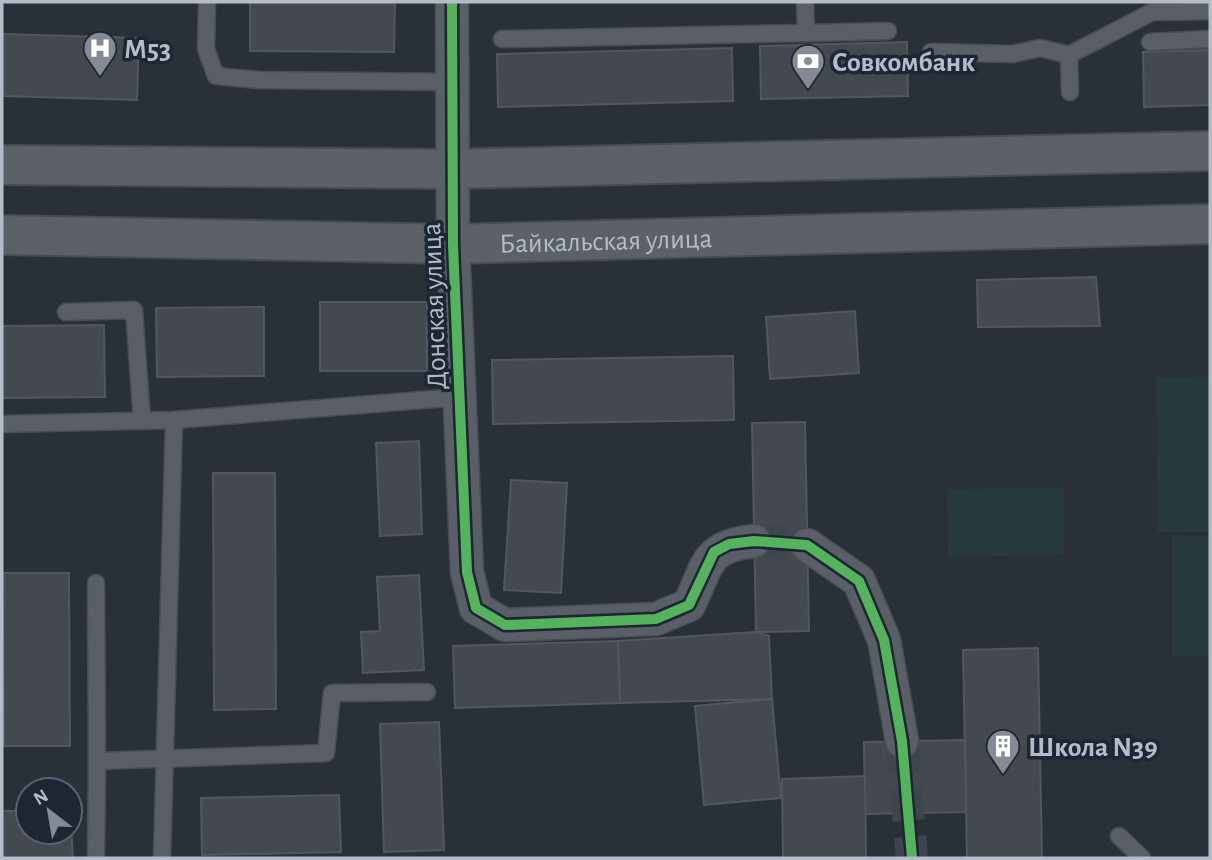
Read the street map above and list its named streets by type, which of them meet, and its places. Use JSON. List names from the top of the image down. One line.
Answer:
{"streets":{"main road":["Байкальская улица"],"street":["Донская улица"]},"crossings":[["Байкальская улица","Донская улица"]],"places":{"hospital":["М53"],"bank":["Совкомбанк"],"building":["Школа N39"]},"north":"top left"}
